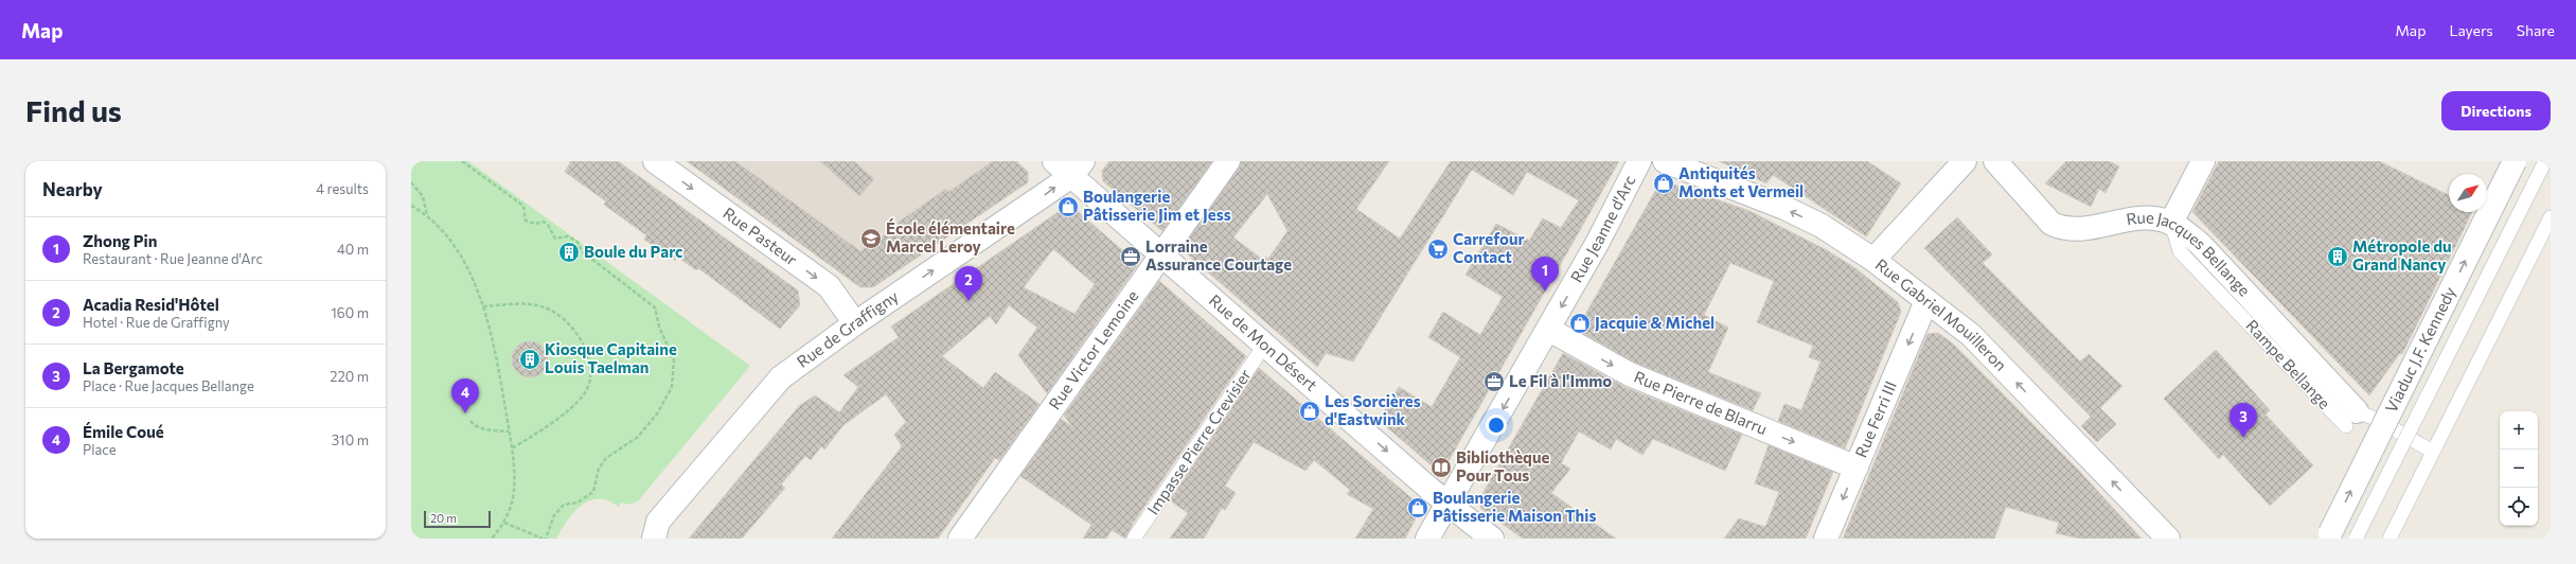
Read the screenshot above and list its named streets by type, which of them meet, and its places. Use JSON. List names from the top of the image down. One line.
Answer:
{"streets":{"street":["Rue Jeanne d'Arc","Rue Pasteur","Rue Jacques Bellange","Rue Gabriel Mouilleron","Rue de Graffigny","Rue de Mon Désert","Rue Victor Lemoine","Viaduc J.F. Kennedy","Rue Pierre de Blarru","Rue Ferri III"],"lane":["Impasse Pierre Crevisier"]},"crossings":[["Rue Jeanne d'Arc","Rue de Mon Désert"],["Rue Jeanne d'Arc","Rue Pierre de Blarru"],["Rue Pasteur","Rue de Graffigny"],["Rue Gabriel Mouilleron","Rue Ferri III"],["Rue de Graffigny","Rue de Mon Désert"],["Rue de Mon Désert","Rue Victor Lemoine"],["Rue de Mon Désert","Impasse Pierre Crevisier"],["Rue Pierre de Blarru","Rue Ferri III"]],"one_way":["Rue Jeanne d'Arc","Rue Pasteur","Rue Gabriel Mouilleron","Rue de Graffigny","Rue de Mon Désert","Viaduc J.F. Kennedy","Rue Pierre de Blarru","Rue Ferri III"],"places":{"shop":["Antiquités Monts et Vermeil","Boulangerie Pâtisserie Jim et Jess","Jacquie & Michel","Les Sorcières d'Eastwink","Boulangerie Pâtisserie Maison This"],"school or university":["École élémentaire Marcel Leroy"],"supermarket":["Carrefour Contact"],"building":["Boule du Parc","Métropole du Grand Nancy","Kiosque Capitaine Louis Taelman"],"office":["Lorraine Assurance Courtage","Le Fil à l'Immo"],"library":["Bibliothèque Pour Tous"]},"scale_bar":"20 m","north":"top right","page":{"header":"Map","nav":["Map","Layers","Share"],"buttons":"Directions","title":"Find us","heading":["Nearby","4 results"],"list":[{"mark":"1","name":"Zhong Pin","note":"Restaurant · Rue Jeanne d'Arc","value":"40 m"},{"mark":"2","name":"Acadia Resid'Hôtel","note":"Hotel · Rue de Graffigny","value":"160 m"},{"mark":"3","name":"La Bergamote","note":"Place · Rue Jacques Bellange","value":"220 m"},{"mark":"4","name":"Émile Coué","note":"Place","value":"310 m"}],"pins":["1","2","4","3"],"map_buttons":["+","−"],"scale":"20 m"}}
